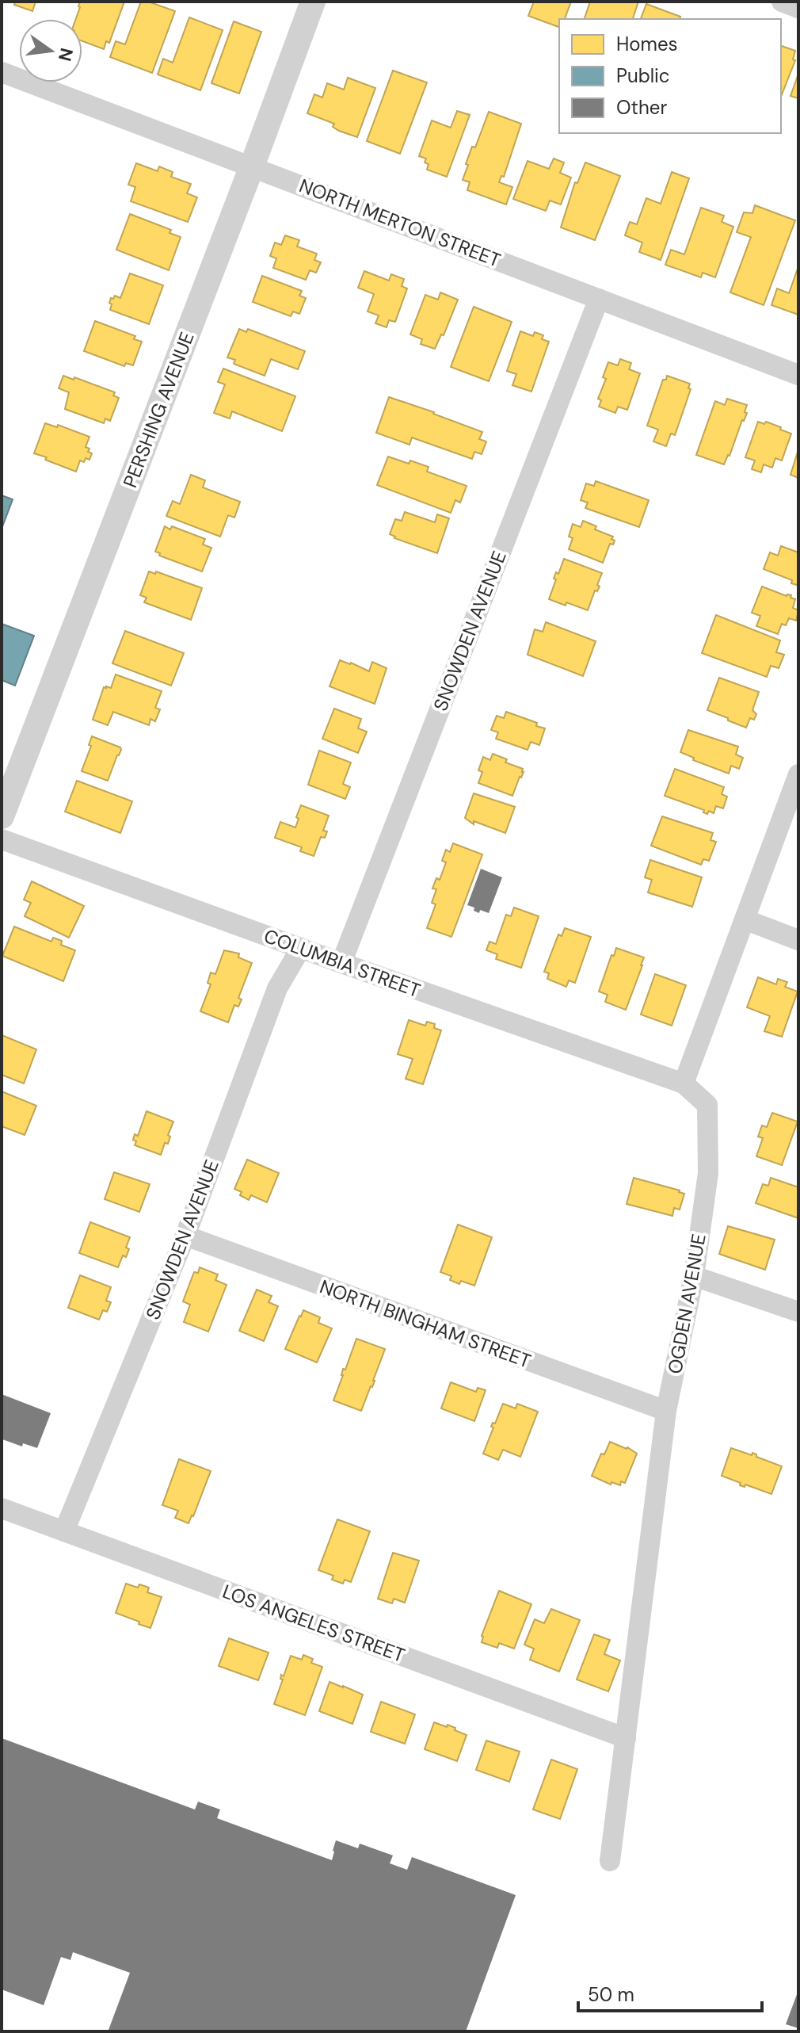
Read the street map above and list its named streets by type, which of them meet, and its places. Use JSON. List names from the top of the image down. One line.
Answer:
{"streets":{"street":["NORTH MERTON STREET","PERSHING AVENUE","SNOWDEN AVENUE","COLUMBIA STREET","OGDEN AVENUE","NORTH BINGHAM STREET","LOS ANGELES STREET"]},"crossings":[["NORTH MERTON STREET","PERSHING AVENUE"],["NORTH MERTON STREET","SNOWDEN AVENUE"],["SNOWDEN AVENUE","COLUMBIA STREET"],["SNOWDEN AVENUE","NORTH BINGHAM STREET"],["SNOWDEN AVENUE","LOS ANGELES STREET"],["COLUMBIA STREET","OGDEN AVENUE"],["OGDEN AVENUE","NORTH BINGHAM STREET"],["OGDEN AVENUE","LOS ANGELES STREET"]],"legend":["Homes","Public","Other"],"scale_bar":"50 m","north":"right"}
